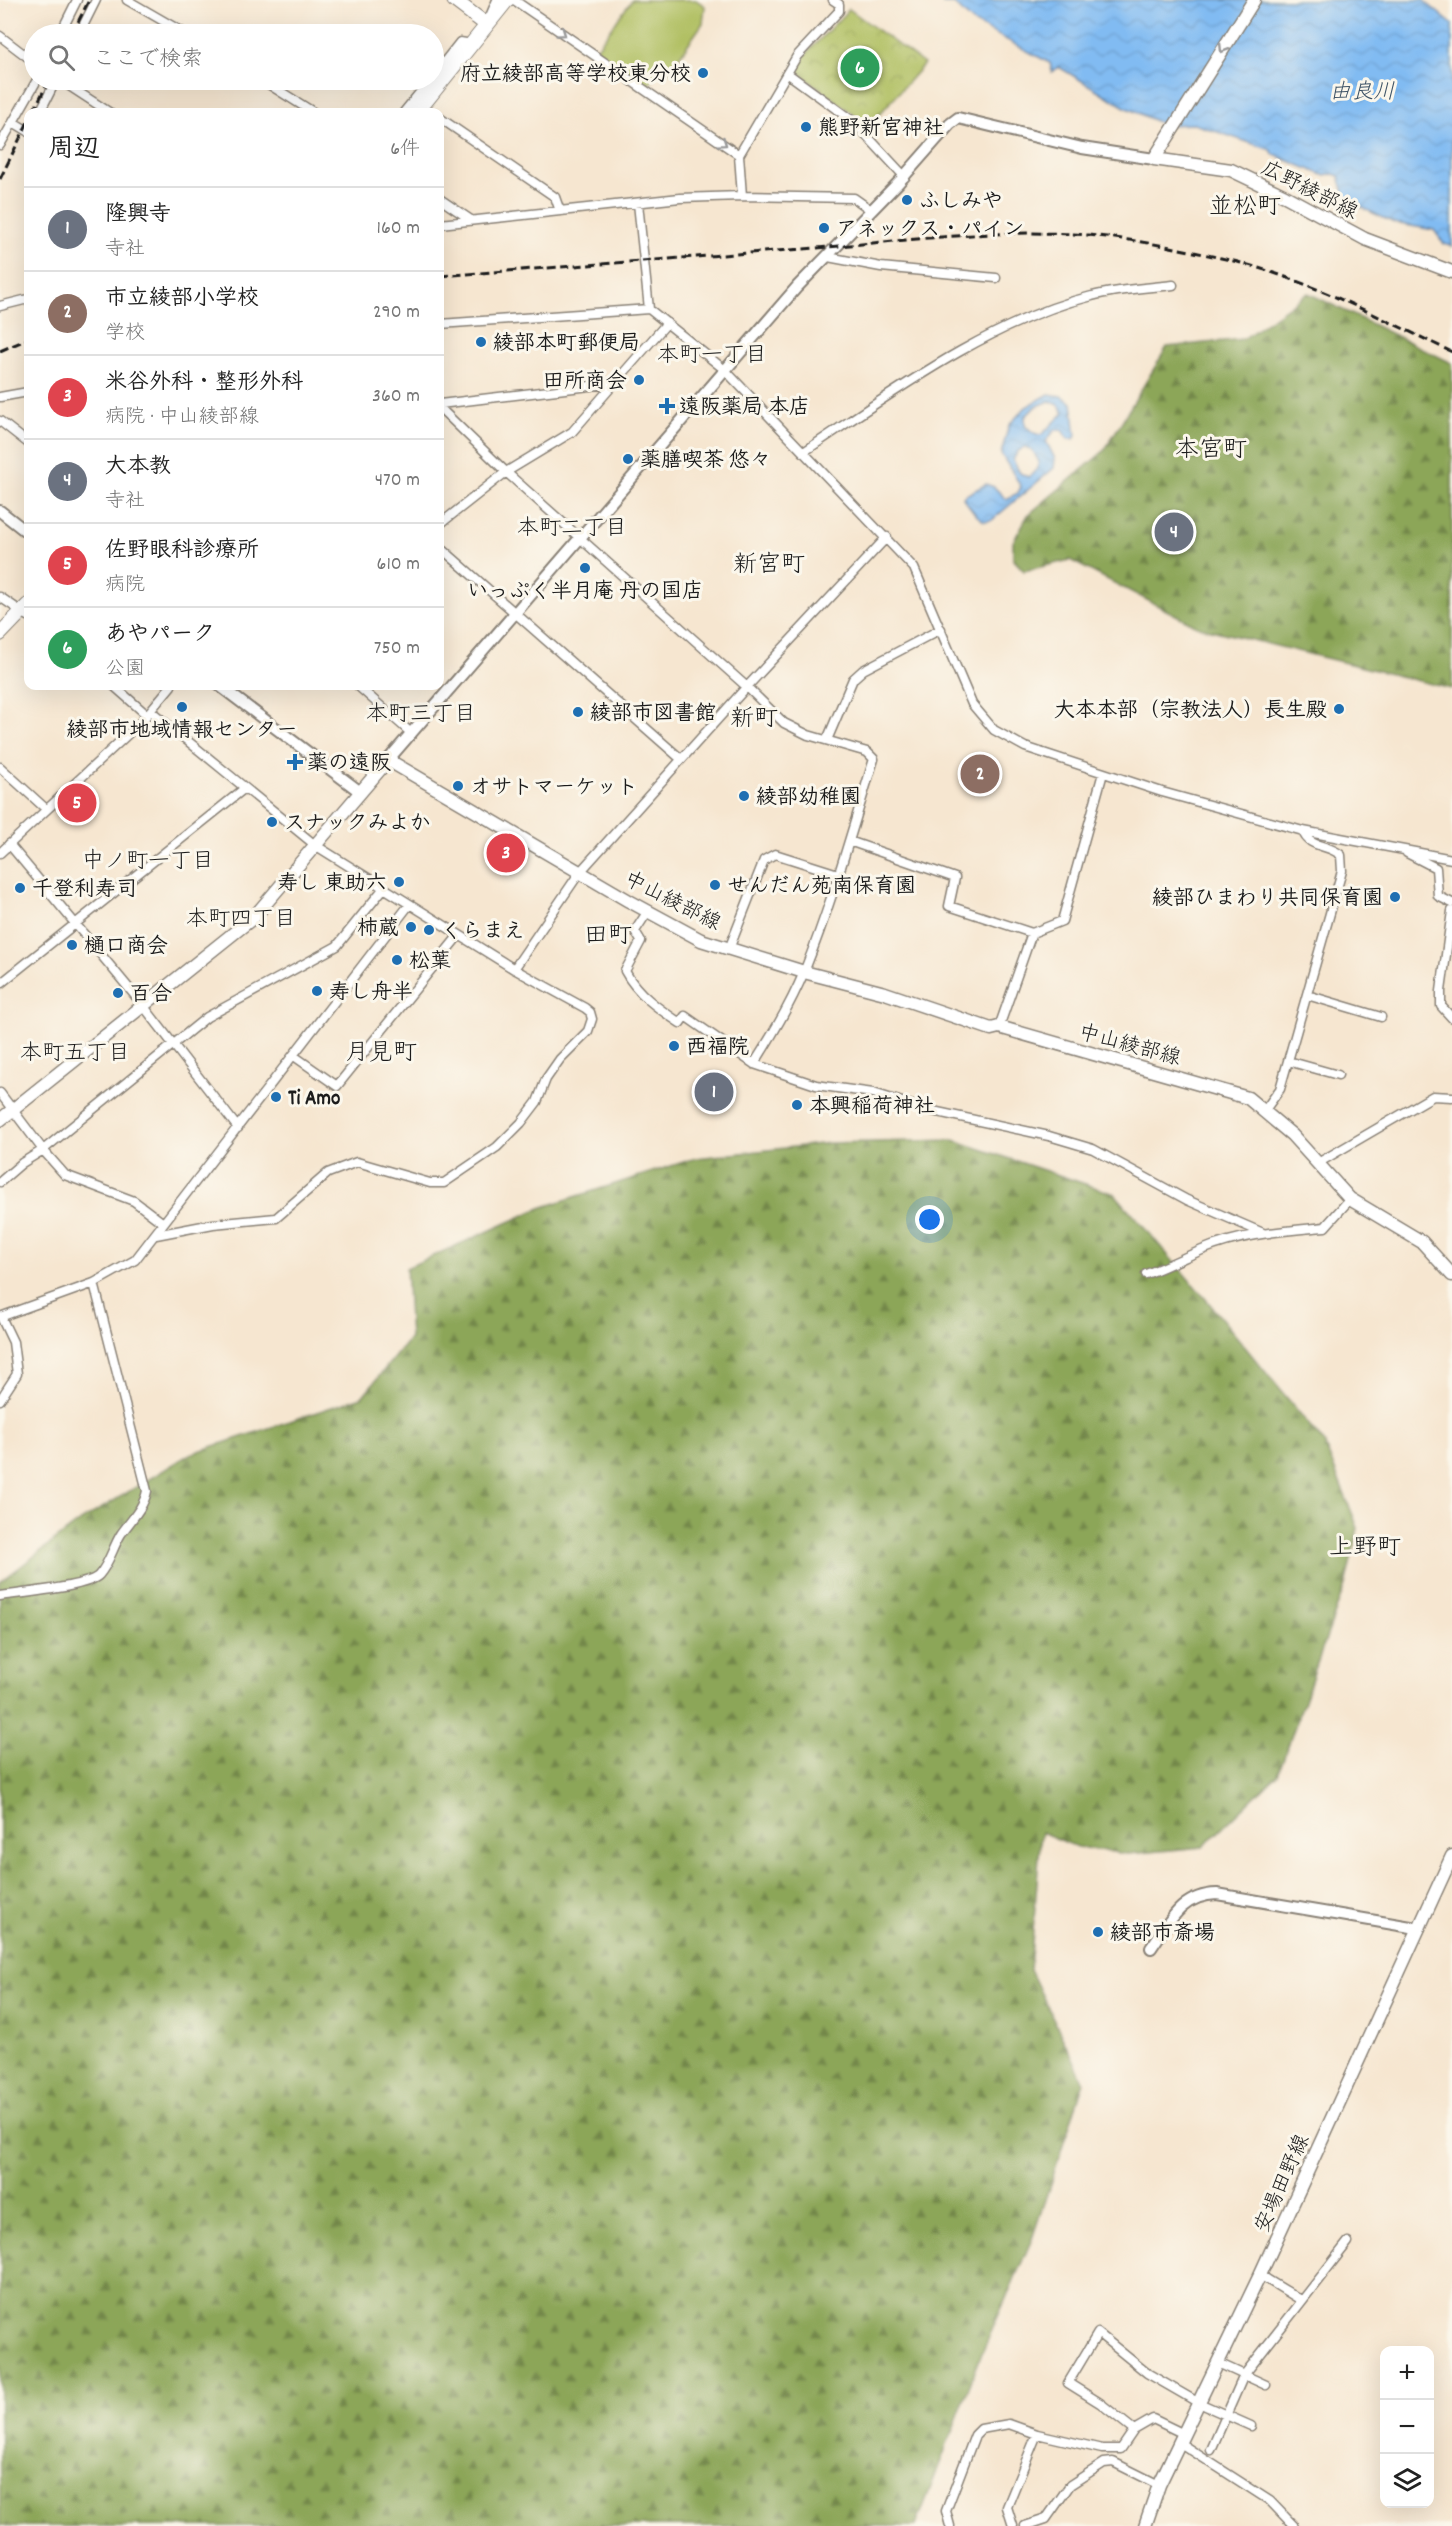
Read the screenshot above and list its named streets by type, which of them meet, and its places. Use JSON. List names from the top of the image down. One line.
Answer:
{"streets":{"main road":["広野綾部線","中山綾部線","安場田野線"]},"districts":["並松町","本町一丁目","本宮町","本町二丁目","新宮町","本町三丁目","新町","中ノ町一丁目","本町四丁目","田町","本町五丁目","月見町","上野町"],"water":["由良川"],"places":{"other":["府立綾部高等学校東分校","熊野新宮神社","ふしみや","アネックス・パイン","綾部本町郵便局","田所商会","薬膳喫茶 悠々","いっぷく半月庵 丹の国店","綾部市地域情報センター","大本本部（宗教法人）長生殿","綾部市図書館","オサトマーケット","綾部幼稚園","スナックみよか","寿し 東助六","せんだん苑南保育園","千登利寿司","綾部ひまわり共同保育園","柿蔵","くらまえ","樋口商会","松葉","寿し舟半","百合","西福院","Ti Amo","本興稲荷神社","綾部市斎場"],"health":["遠阪薬局 本店","薬の遠阪"]},"page":{"search":"ここで検索","pins":["6","4","2","5","3","1"],"heading":["周辺","6件"],"list":[{"mark":"1","name":"隆興寺","note":"寺社","value":"160 m"},{"mark":"2","name":"市立綾部小学校","note":"学校","value":"290 m"},{"mark":"3","name":"米谷外科・整形外科","note":"病院 · 中山綾部線","value":"360 m"},{"mark":"4","name":"大本教","note":"寺社","value":"470 m"},{"mark":"5","name":"佐野眼科診療所","note":"病院","value":"610 m"},{"mark":"6","name":"あやパーク","note":"公園","value":"750 m"}],"map_buttons":["+","−"]}}
